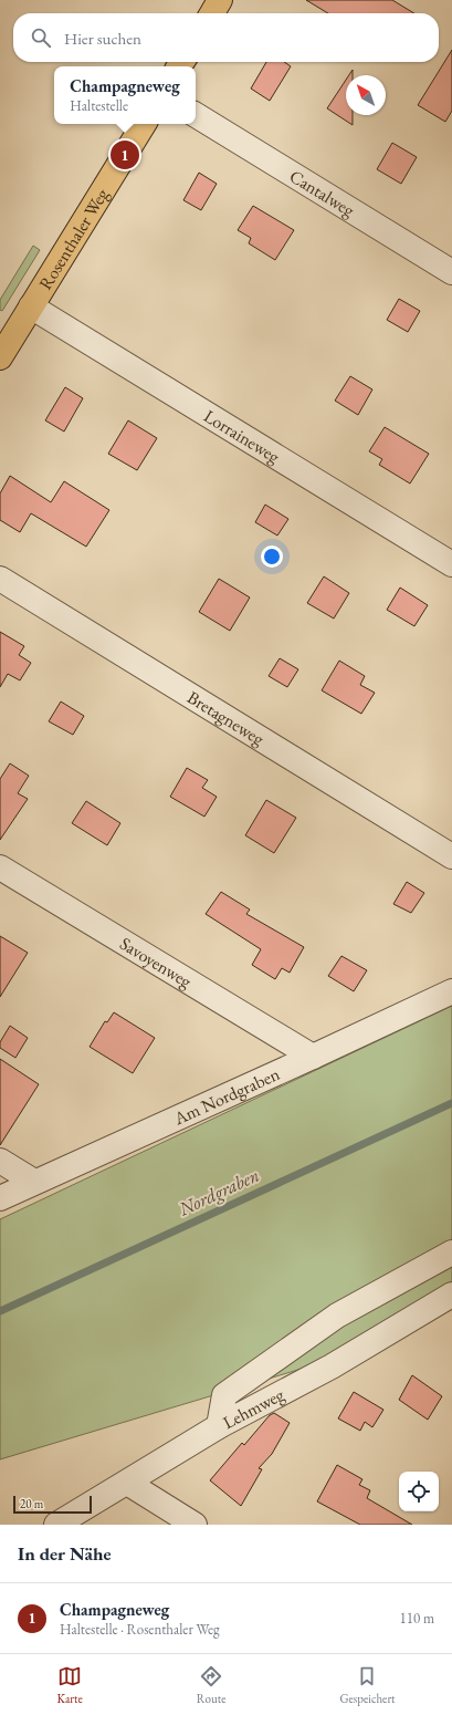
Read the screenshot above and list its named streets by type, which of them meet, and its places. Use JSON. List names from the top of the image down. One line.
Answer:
{"streets":{"main road":["Rosenthaler Weg"],"lane":["Cantalweg","Lorraineweg","Bretagneweg","Savoyenweg","Am Nordgraben","Lehmweg"]},"crossings":[["Rosenthaler Weg","Lorraineweg"],["Savoyenweg","Am Nordgraben"]],"water":["Nordgraben"],"scale_bar":"20 m","north":"top left","page":{"search":"Hier suchen","popup":["Champagneweg","Haltestelle"],"pins":"1","scale":"20 m","heading":"In der Nähe","list":[{"mark":"1","name":"Champagneweg","note":"Haltestelle · Rosenthaler Weg","value":"110 m"}],"nav":["Karte","Route","Gespeichert"]}}
